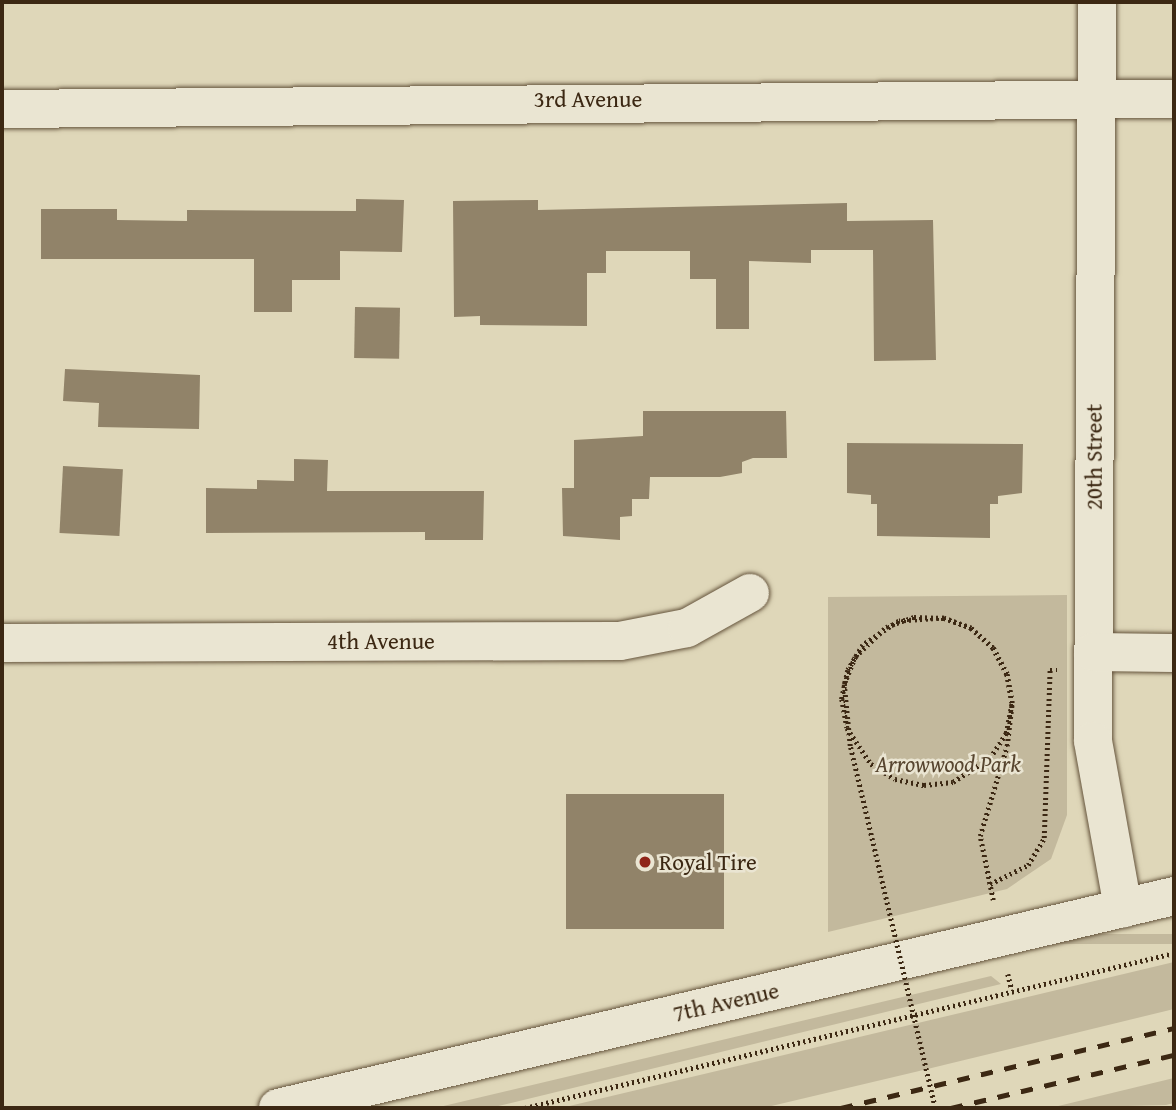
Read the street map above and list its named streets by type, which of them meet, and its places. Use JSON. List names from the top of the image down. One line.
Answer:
{"streets":{"street":["3rd Avenue","20th Street","4th Avenue","7th Avenue"]},"crossings":[["3rd Avenue","20th Street"],["20th Street","7th Avenue"]],"parks":["Arrowwood Park"],"places":["Royal Tire"]}
